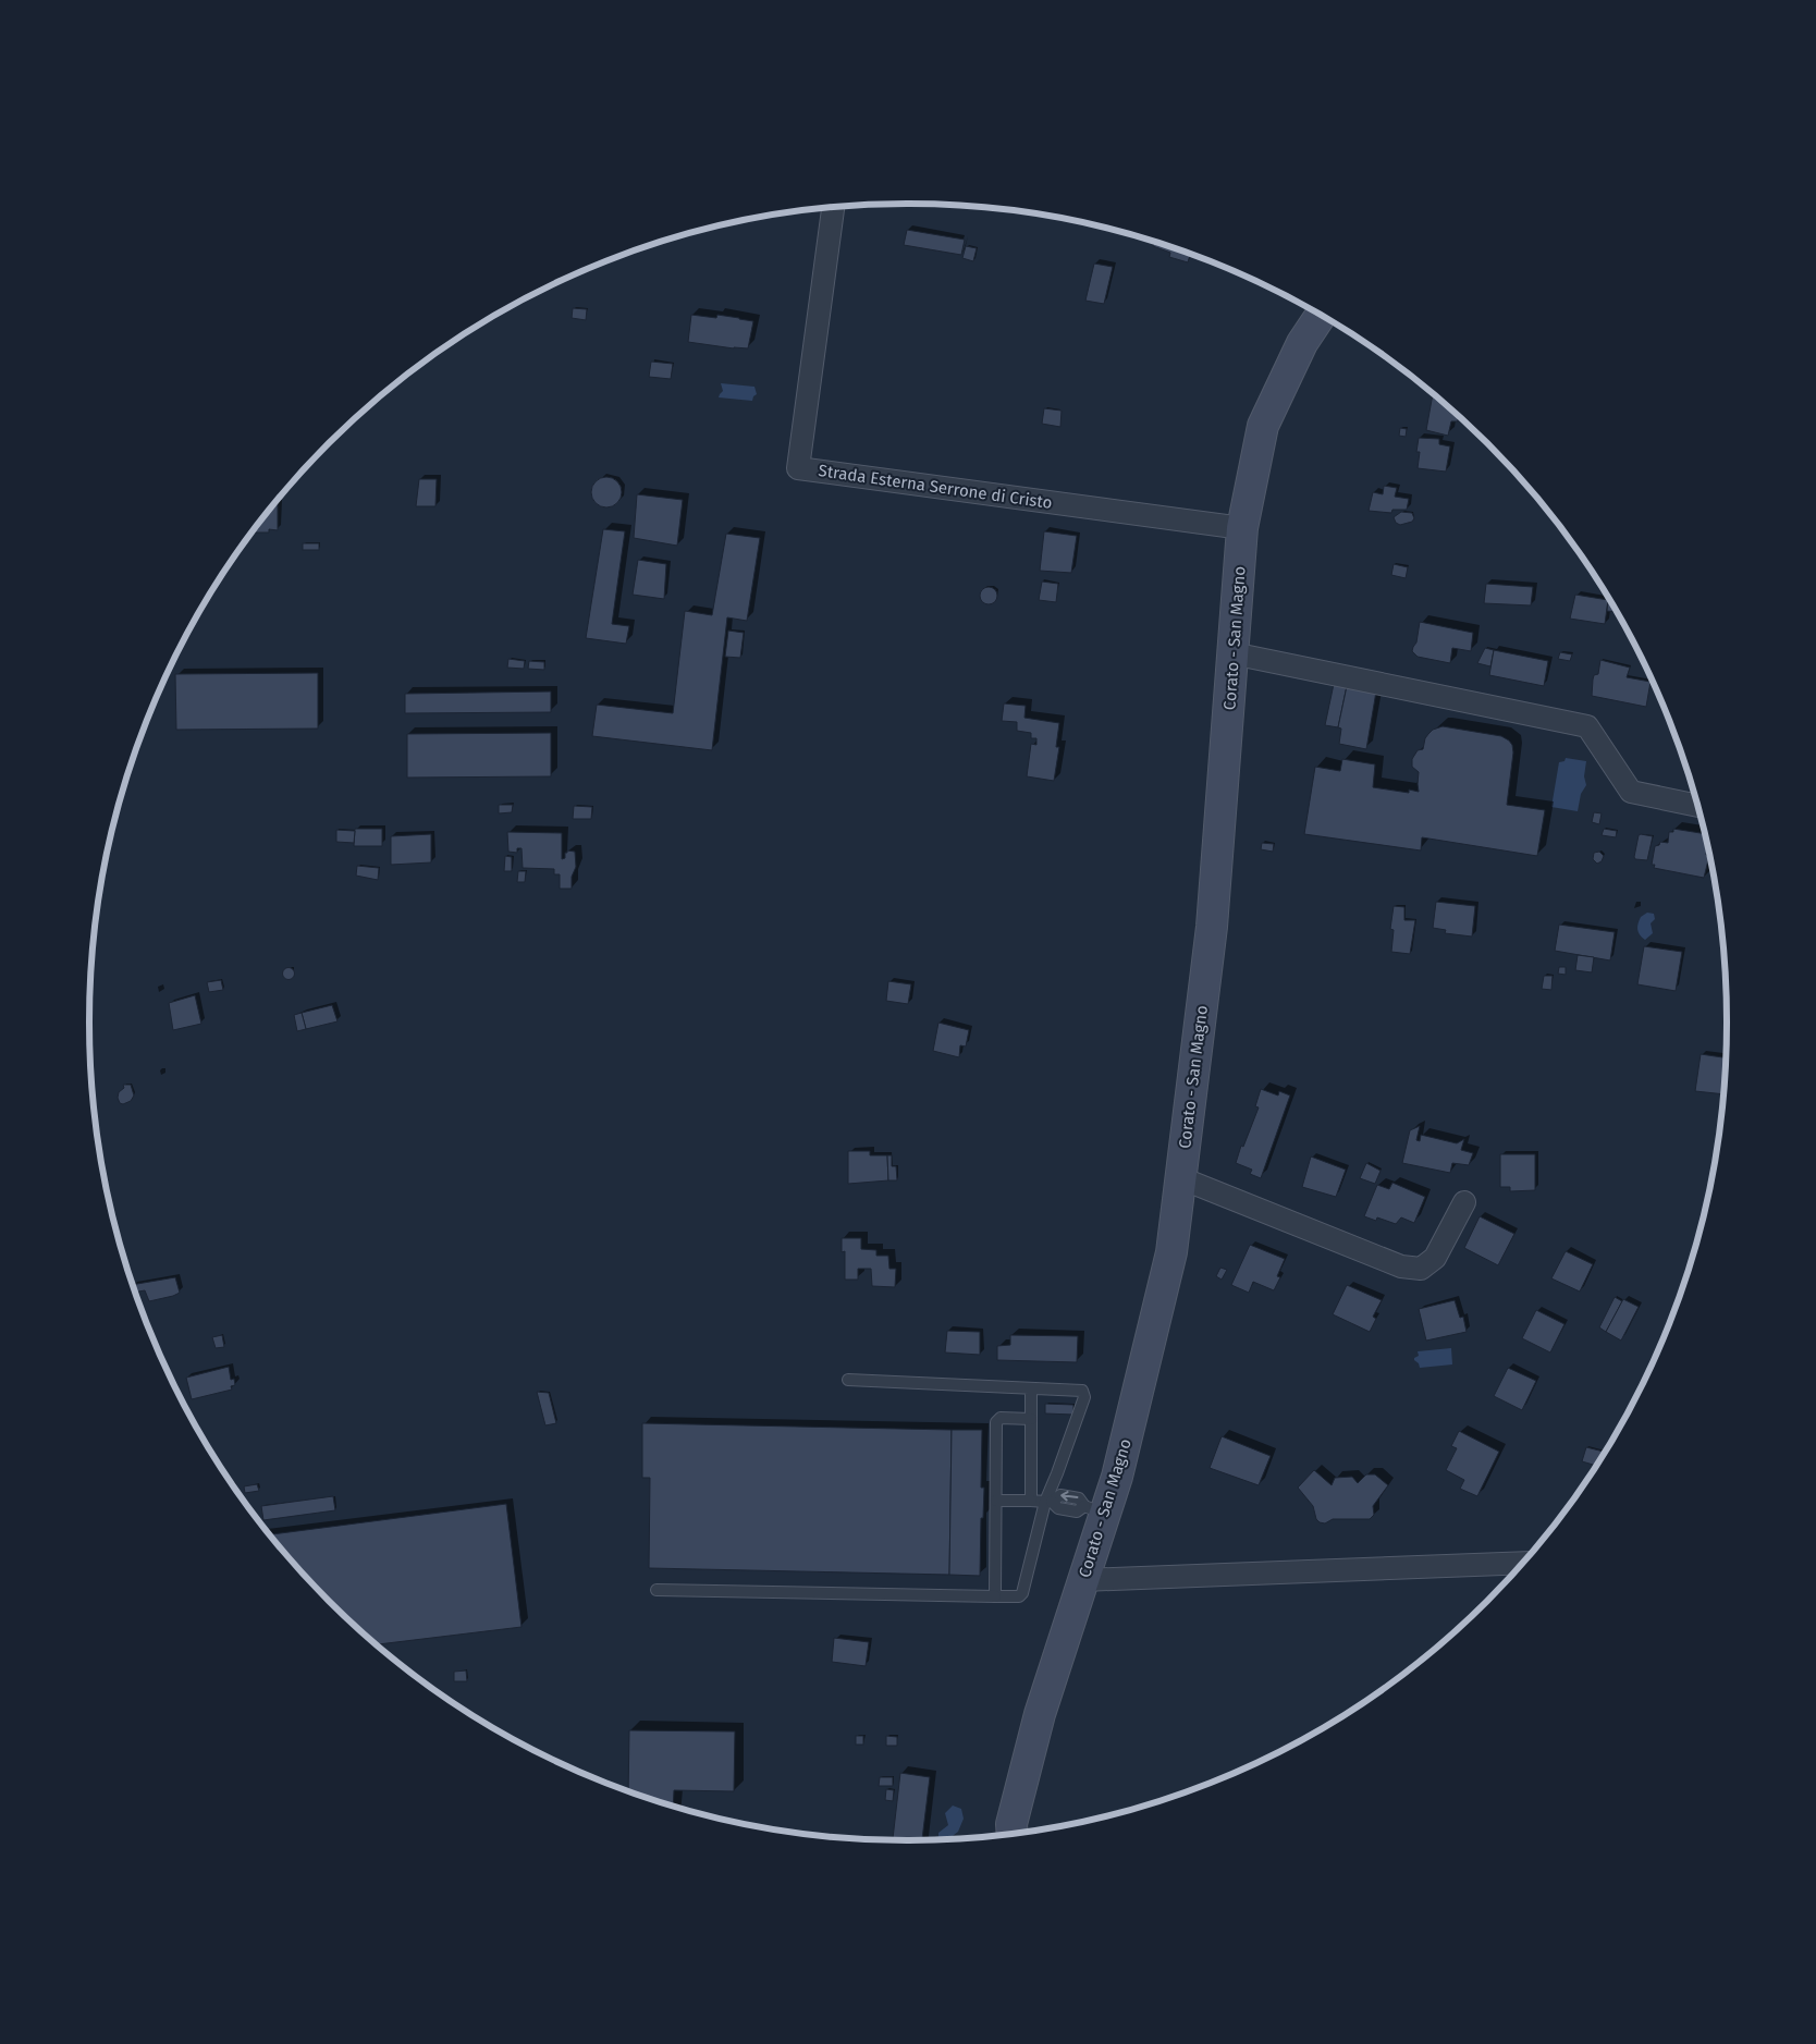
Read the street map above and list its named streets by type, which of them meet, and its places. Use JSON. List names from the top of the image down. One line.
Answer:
{"streets":{"main road":["Corato - San Magno"],"street":["Strada Esterna Serrone di Cristo"]},"crossings":[["Strada Esterna Serrone di Cristo","Corato - San Magno"]]}
